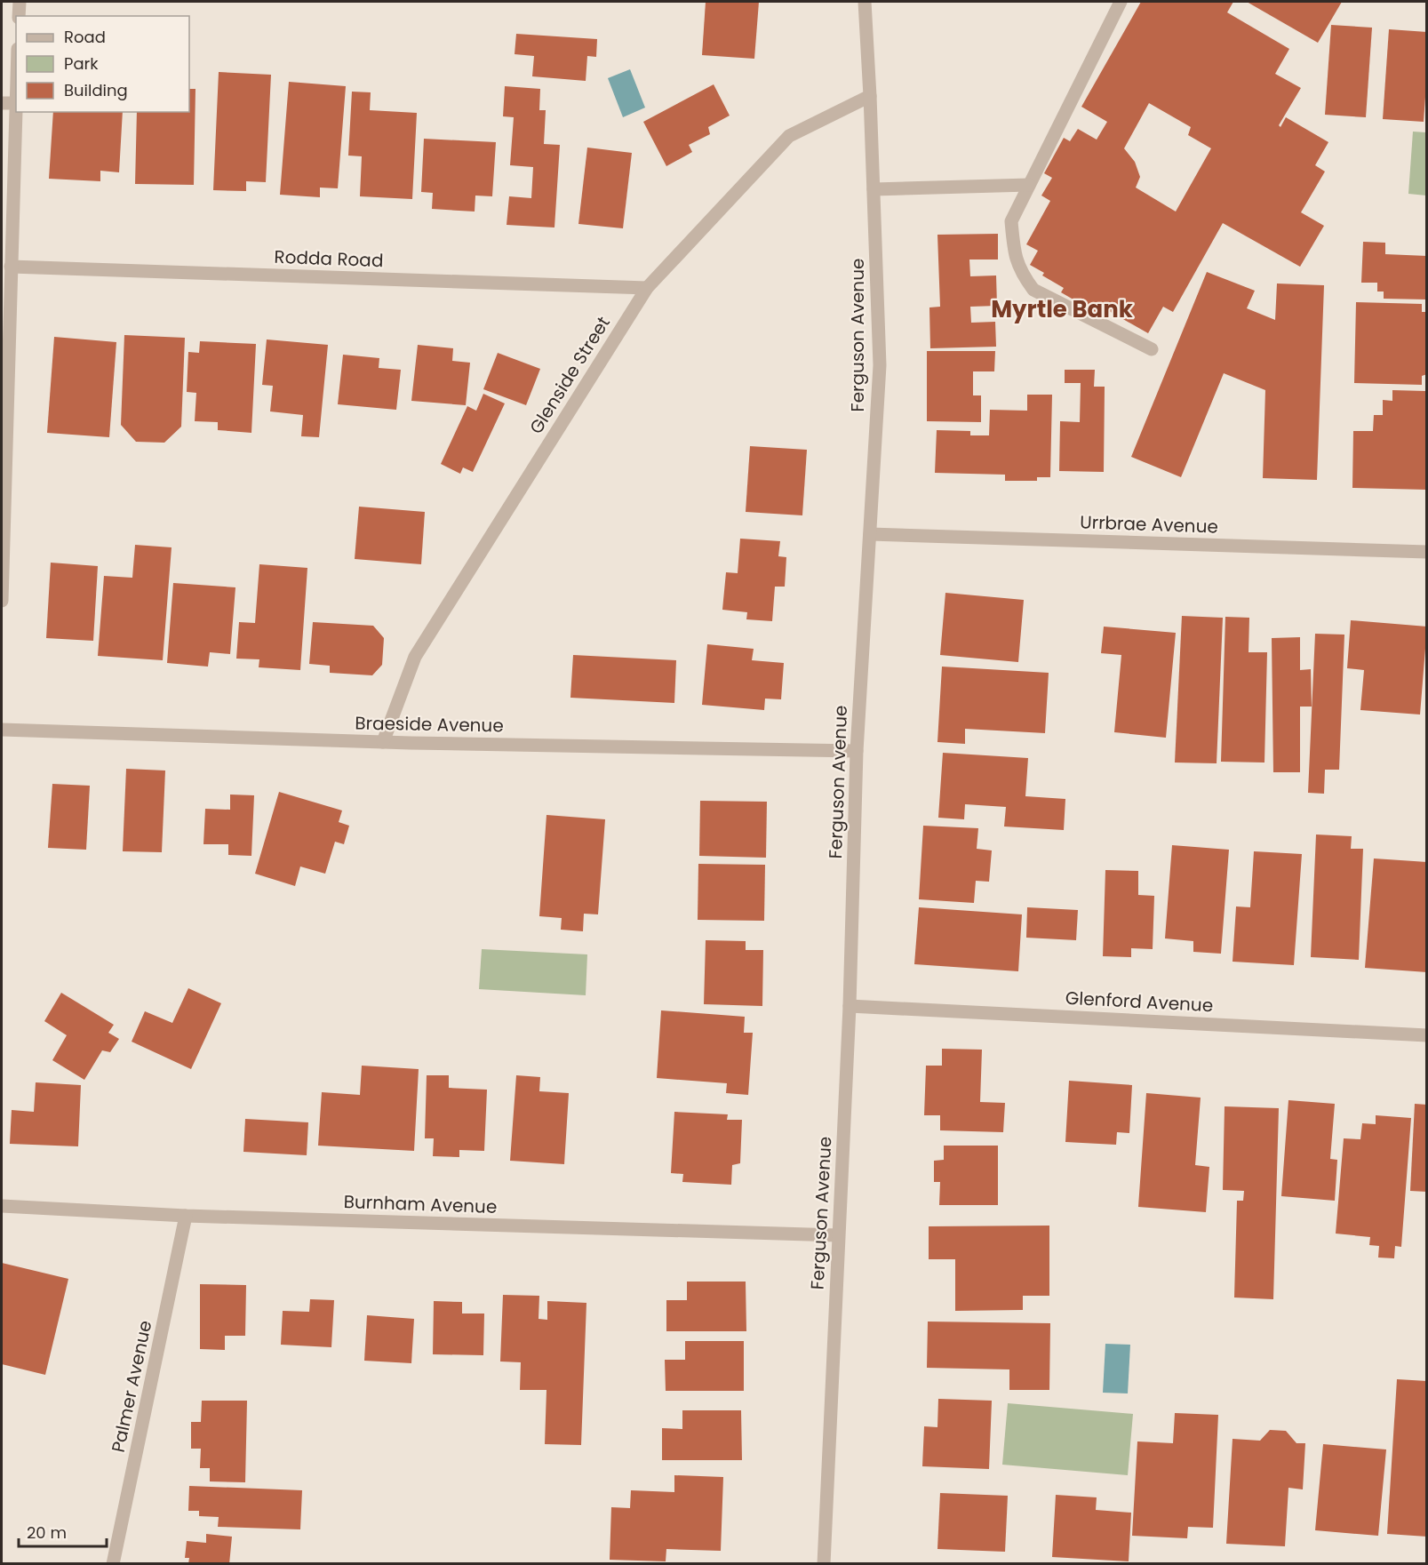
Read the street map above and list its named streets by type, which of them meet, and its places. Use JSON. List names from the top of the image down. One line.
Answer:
{"streets":{"street":["Rodda Road","Ferguson Avenue","Glenside Street","Urrbrae Avenue","Braeside Avenue","Glenford Avenue","Burnham Avenue","Palmer Avenue"]},"crossings":[["Rodda Road","Glenside Street"],["Ferguson Avenue","Glenside Street"],["Ferguson Avenue","Urrbrae Avenue"],["Ferguson Avenue","Braeside Avenue"],["Ferguson Avenue","Glenford Avenue"],["Ferguson Avenue","Burnham Avenue"],["Glenside Street","Braeside Avenue"],["Burnham Avenue","Palmer Avenue"]],"districts":["Myrtle Bank"],"legend":["Road","Park","Building"],"scale_bar":"20 m"}
